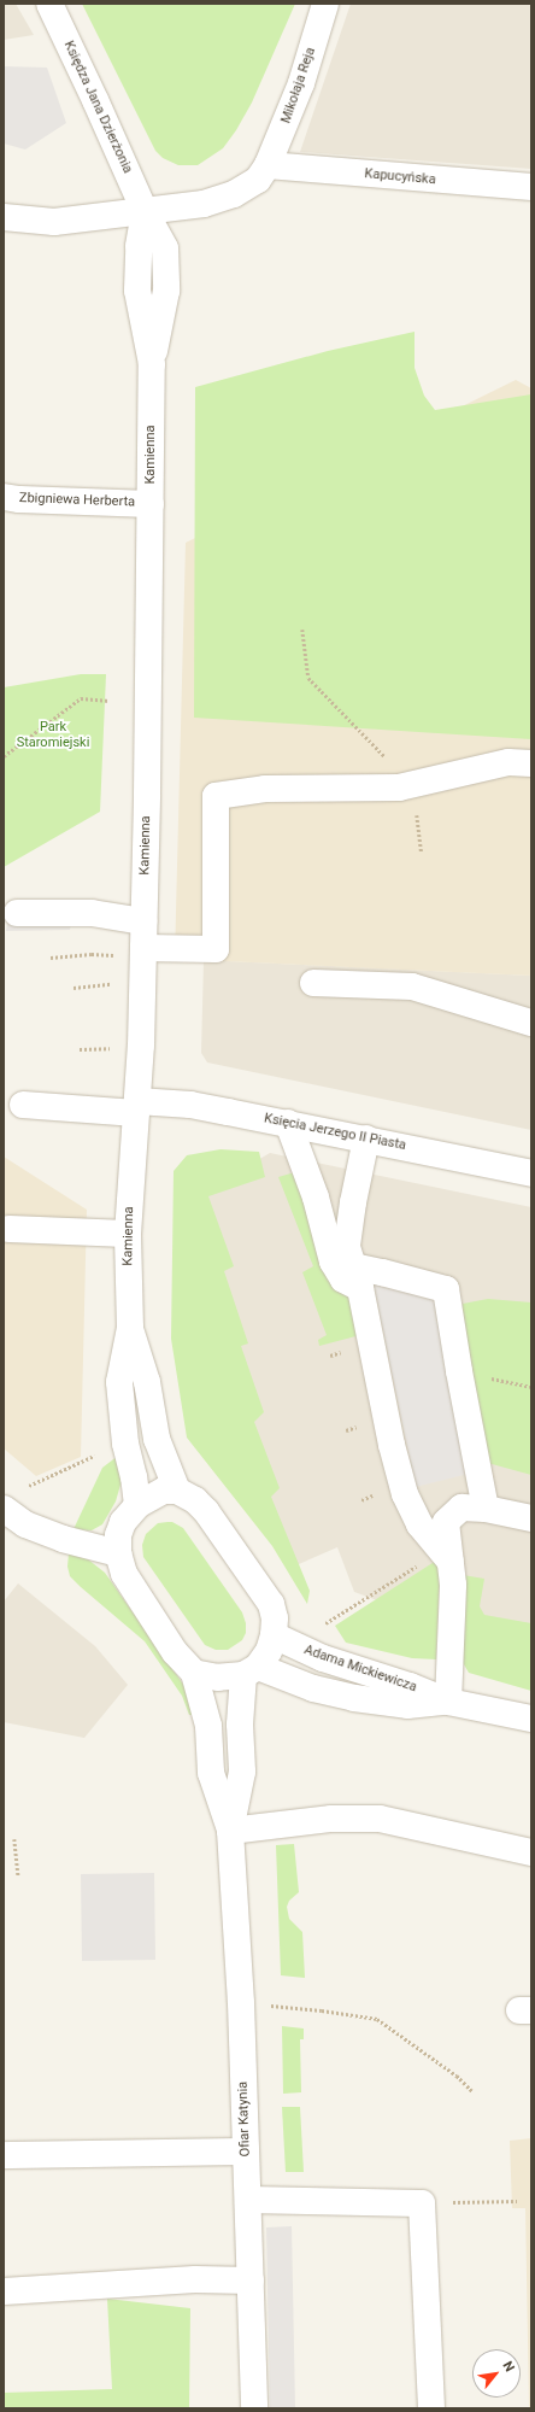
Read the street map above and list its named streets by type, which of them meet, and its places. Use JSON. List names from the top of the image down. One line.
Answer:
{"streets":{"street":["Mikołaja Reja","Księdza Jana Dzierżonia","Kapucyńska","Kamienna","Zbigniewa Herberta","Księcia Jerzego II Piasta","Adama Mickiewicza","Ofiar Katynia"]},"crossings":[["Mikołaja Reja","Księdza Jana Dzierżonia"],["Mikołaja Reja","Kapucyńska"],["Mikołaja Reja","Kamienna"],["Księdza Jana Dzierżonia","Kamienna"],["Kamienna","Zbigniewa Herberta"],["Kamienna","Księcia Jerzego II Piasta"],["Adama Mickiewicza","Ofiar Katynia"]],"parks":["Park Staromiejski"],"north":"top right"}
